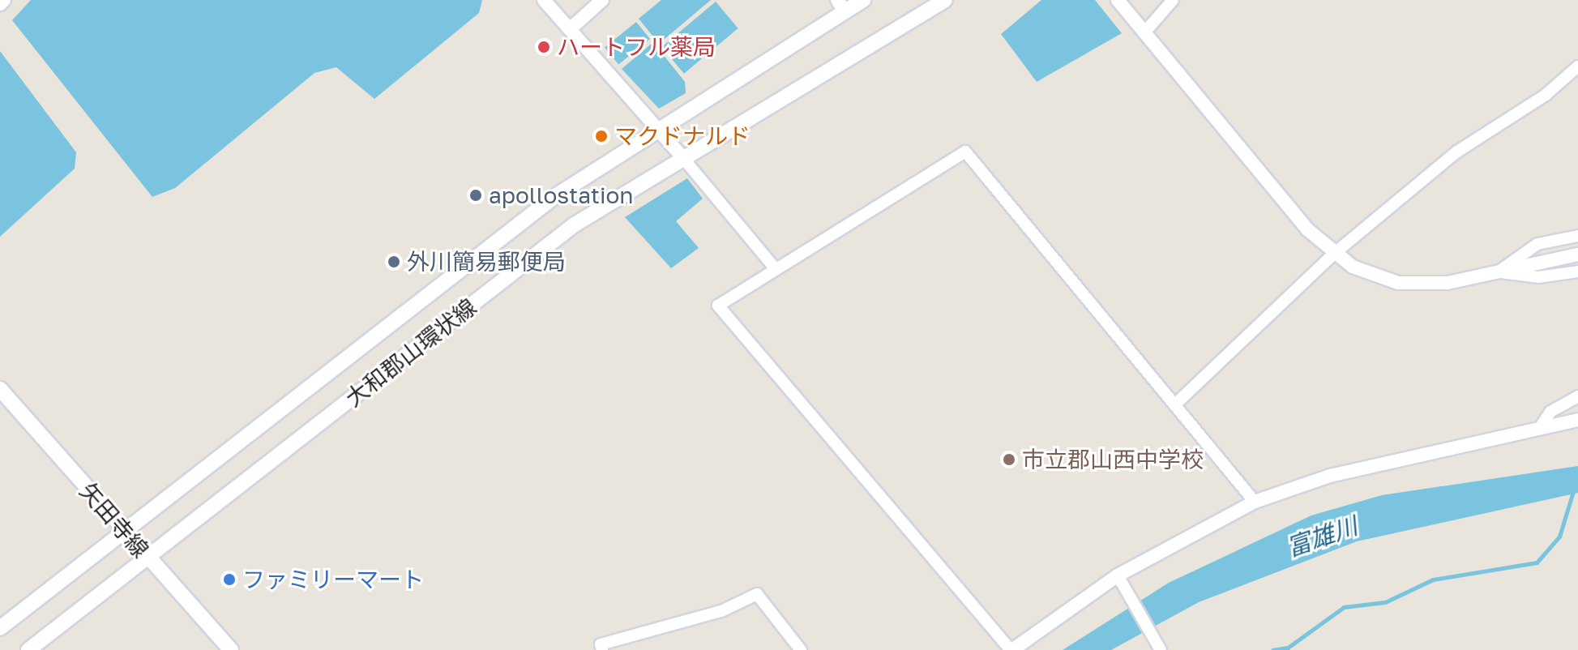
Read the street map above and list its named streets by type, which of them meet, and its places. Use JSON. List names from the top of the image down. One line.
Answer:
{"streets":{"main road":["大和郡山環状線","矢田寺線"]},"crossings":[["大和郡山環状線","矢田寺線"]],"water":["富雄川"],"places":["ハートフル薬局","マクドナルド","apollostation","外川簡易郵便局","市立郡山西中学校","ファミリーマート"]}
